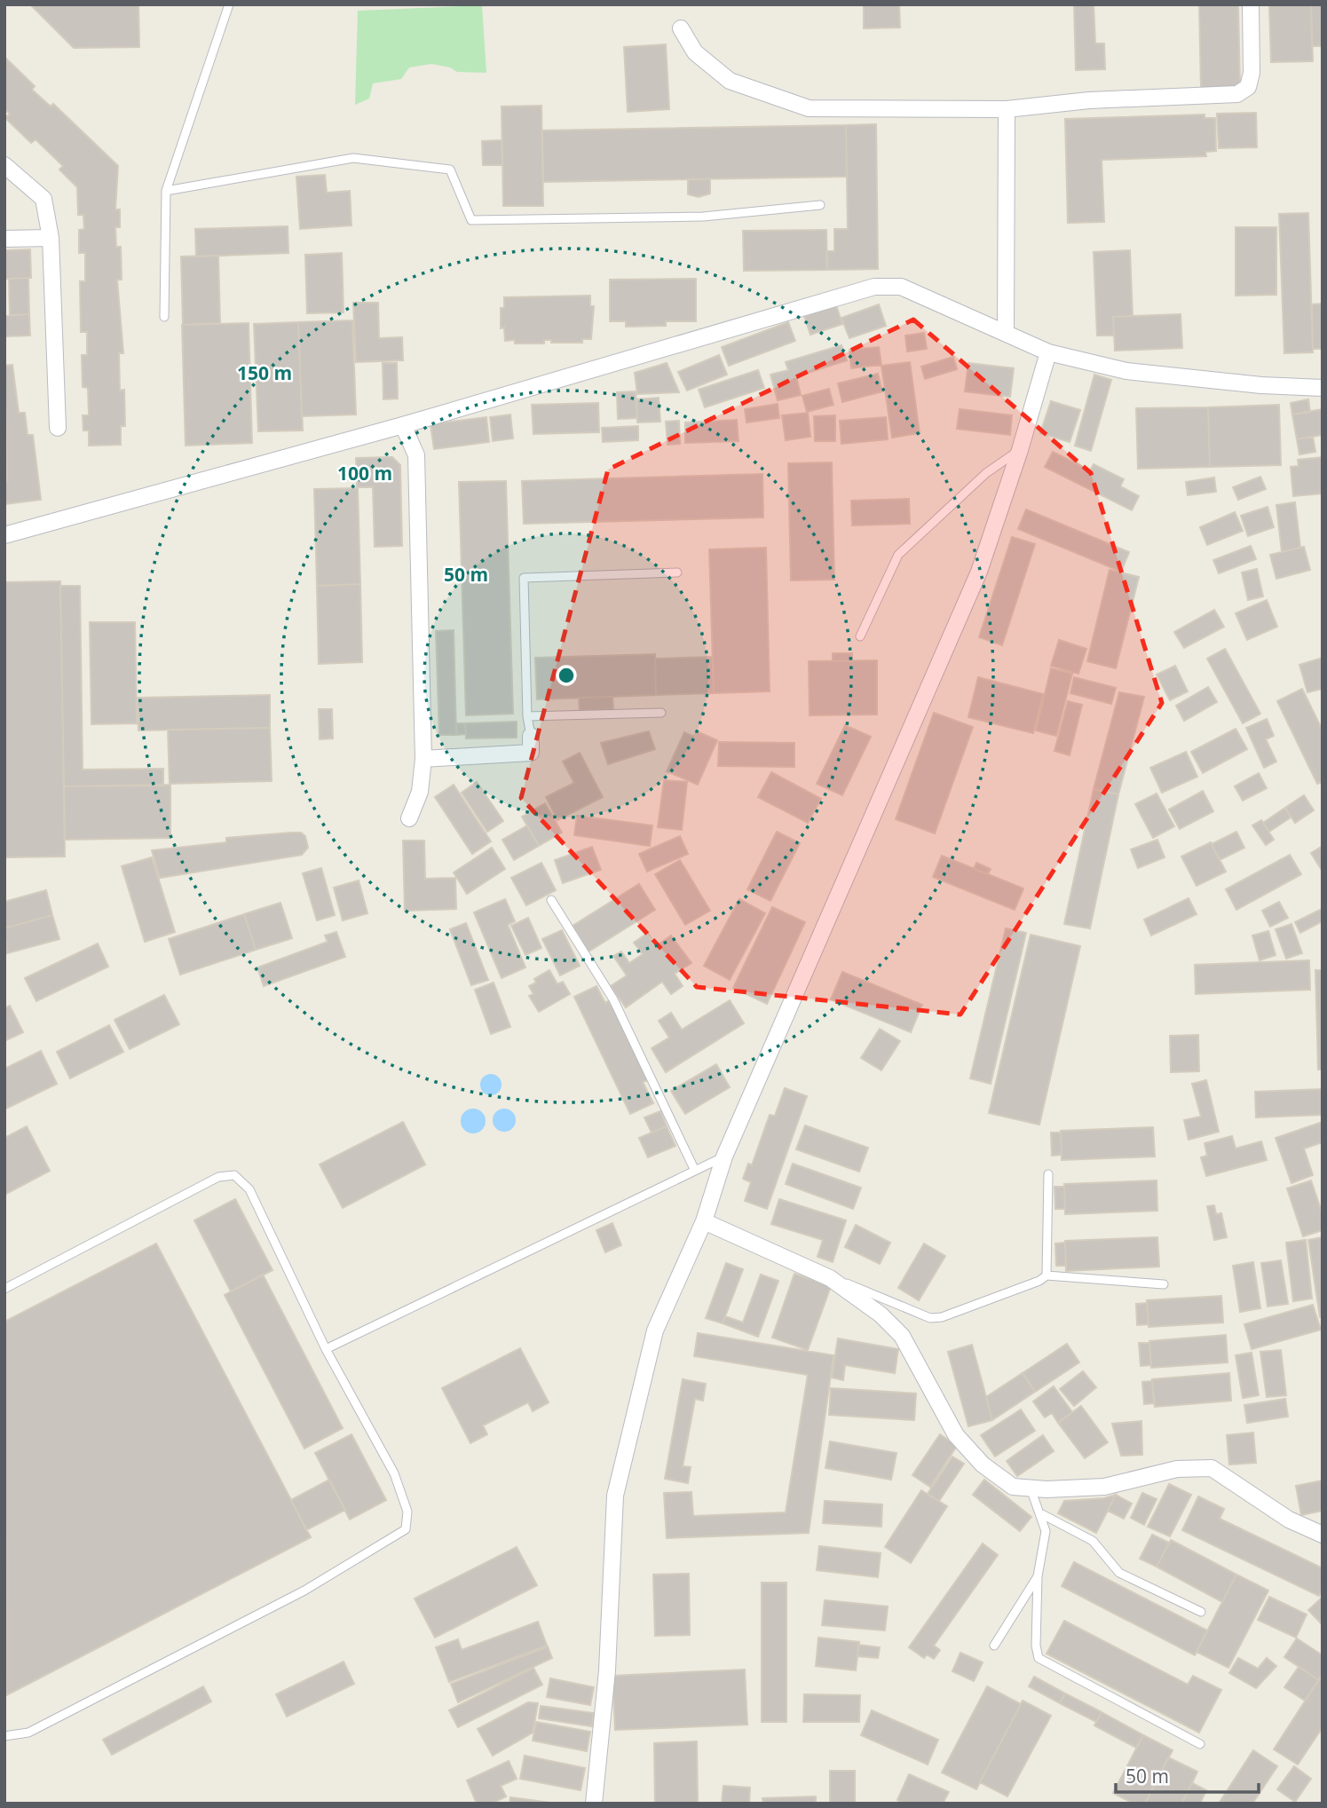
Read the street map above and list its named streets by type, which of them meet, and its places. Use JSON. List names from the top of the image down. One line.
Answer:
{"scale_bar":"50 m","rings":["150 m","100 m","50 m"]}
